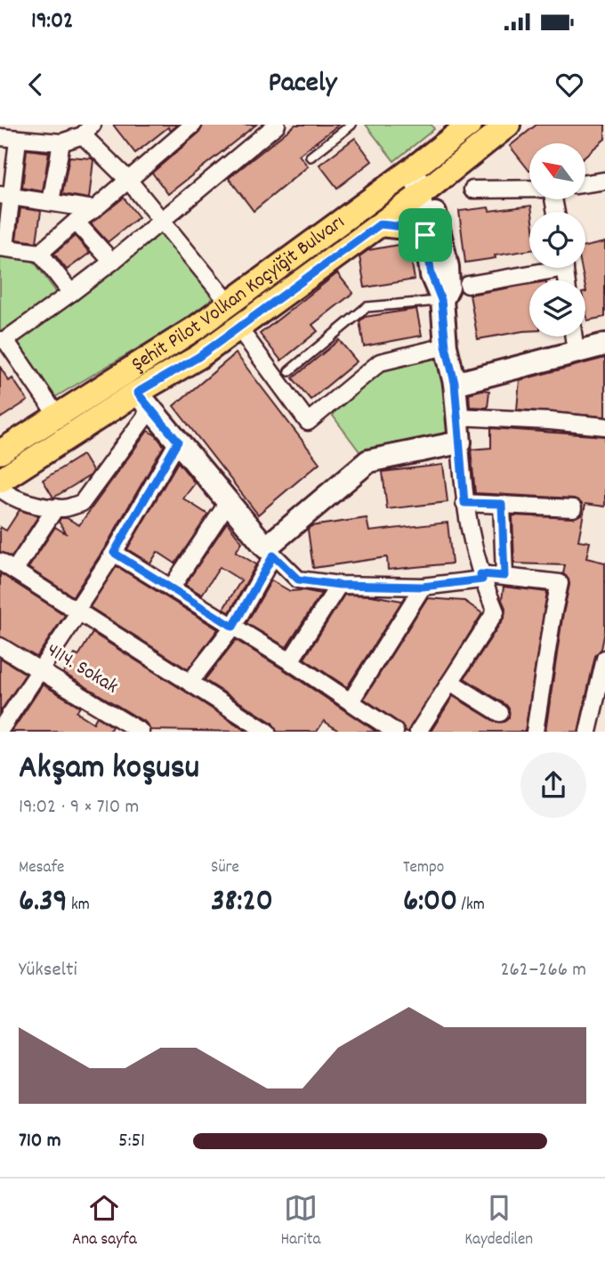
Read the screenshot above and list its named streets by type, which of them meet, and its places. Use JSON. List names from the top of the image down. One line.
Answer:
{"streets":{"main road":["Şehit Pilot Volkan Koçyiğit Bulvarı"],"street":["4114. Sokak"]},"north":"top left","page":{"status":"19:02","header":"Pacely","heading":["Akşam koşusu","19:02 · 9 × 710 m"],"stats":[["Mesafe","6.39 km"],["Süre","38:20"],["Tempo","6:00 /km"]],"chart":["Yükselti","262–266 m"],"list":[{"name":"710 m","note":"5:51"}],"tabs":["Ana sayfa","Harita","Kaydedilen"]}}
